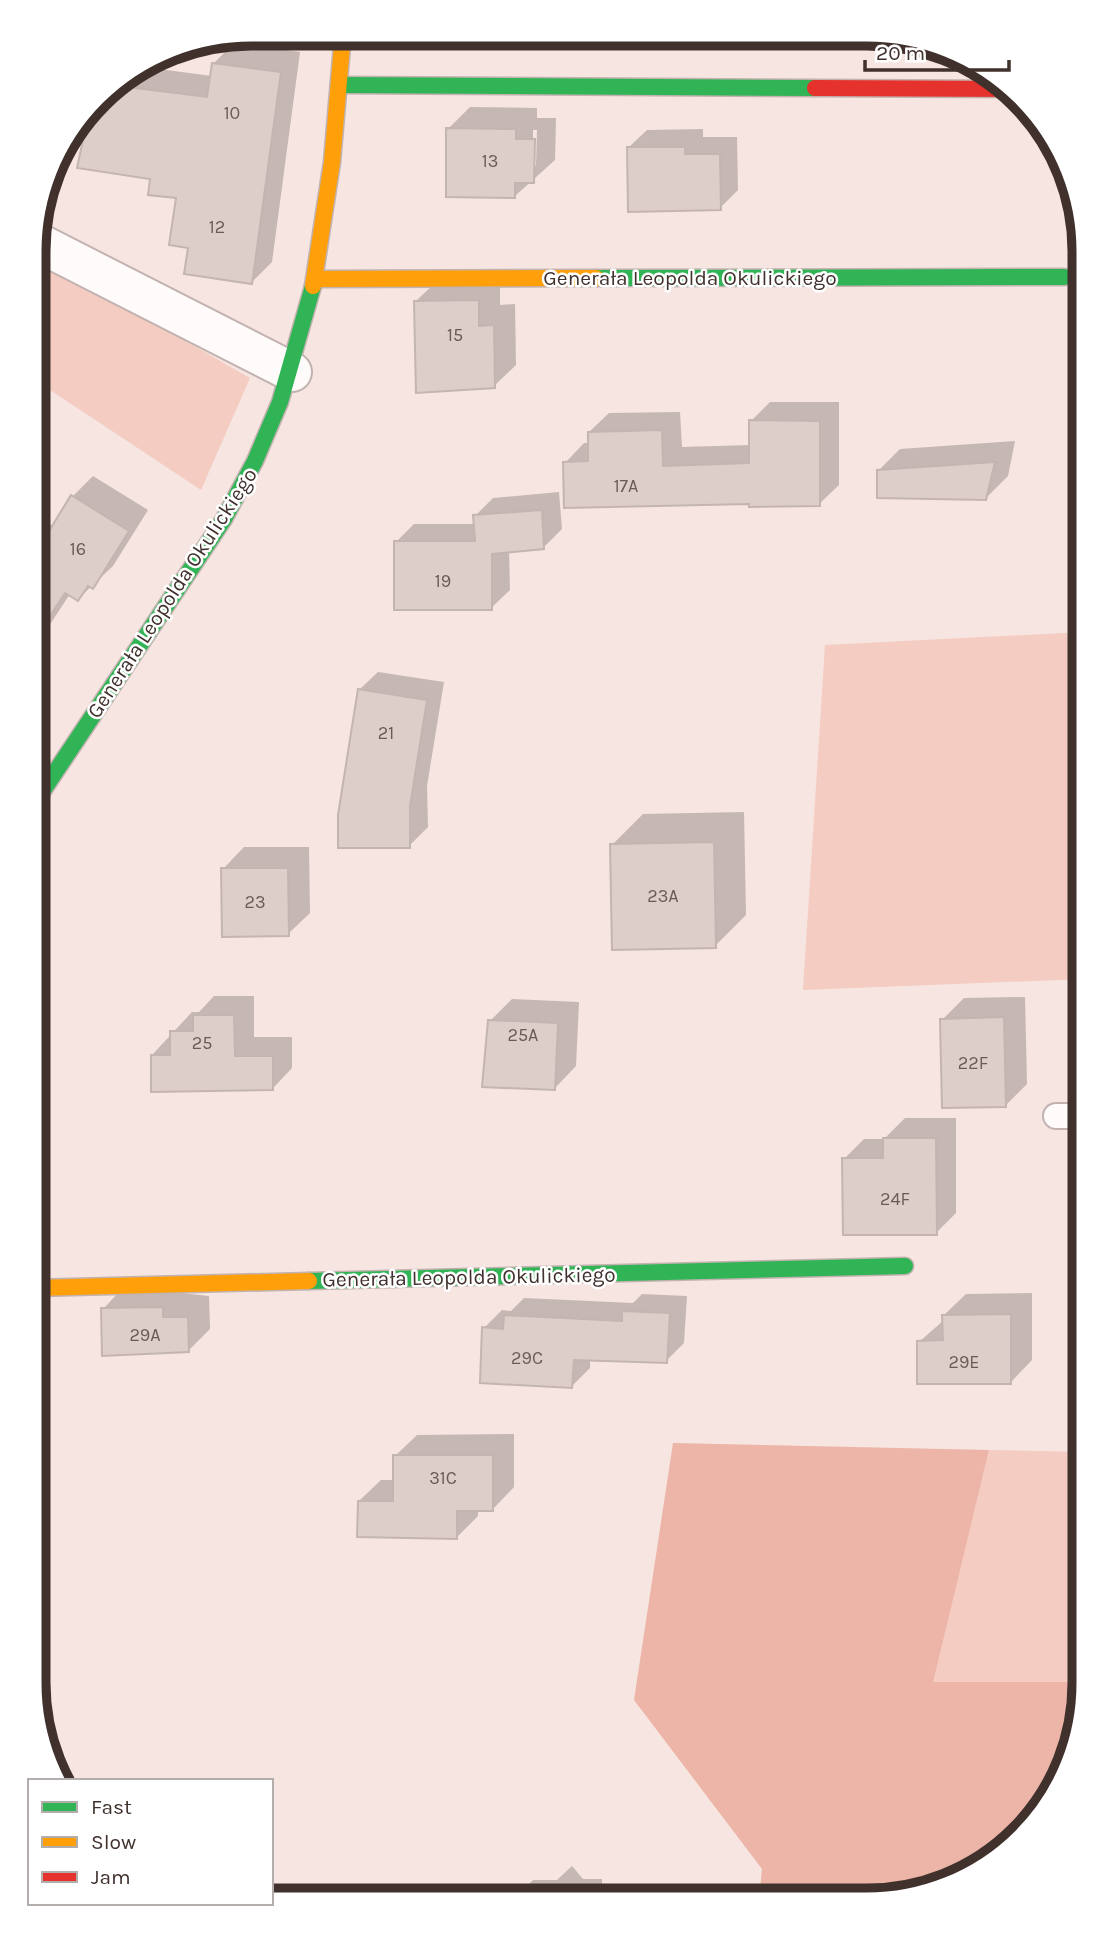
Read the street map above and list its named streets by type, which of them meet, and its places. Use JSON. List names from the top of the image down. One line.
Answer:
{"streets":{"street":["Generała Leopolda Okulickiego"]},"house_numbers":["10","13","12","15","17A","16","19","21","23A","23","25A","25","22F","24F","29A","29C","29E","31C"],"legend":["Fast","Slow","Jam"],"scale_bar":"20 m"}
